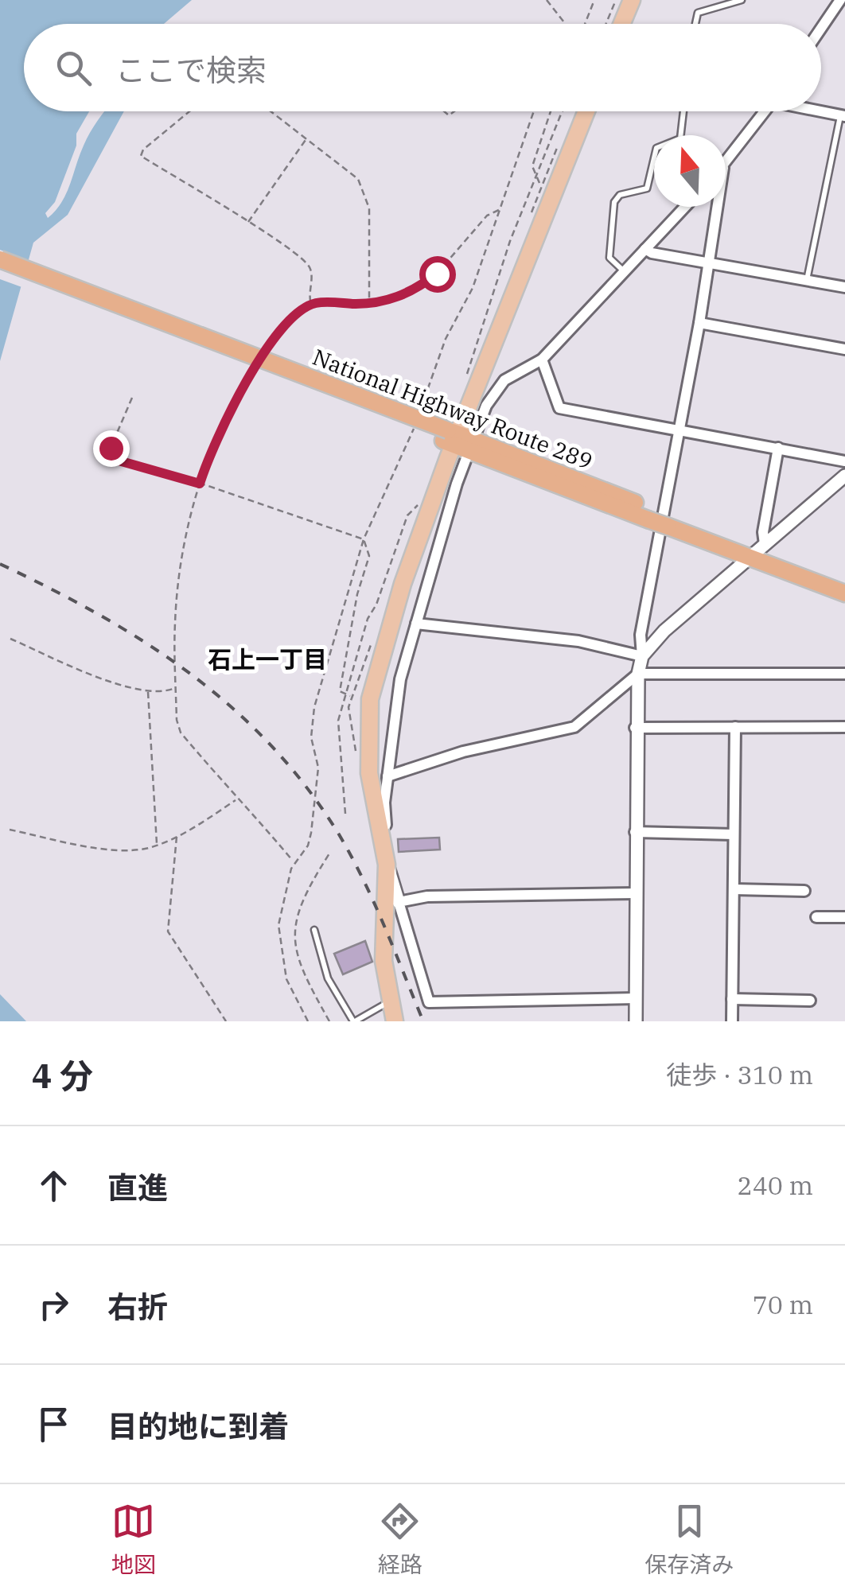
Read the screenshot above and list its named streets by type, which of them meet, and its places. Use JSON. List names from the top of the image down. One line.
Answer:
{"streets":{"highway":["National Highway Route 289"]},"districts":["石上一丁目"],"north":"top","page":{"search":"ここで検索","heading":["4 分","徒歩 · 310 m"],"list":[["直進","240 m"],["右折","70 m"],"目的地に到着"],"nav":["地図","経路","保存済み"]}}
